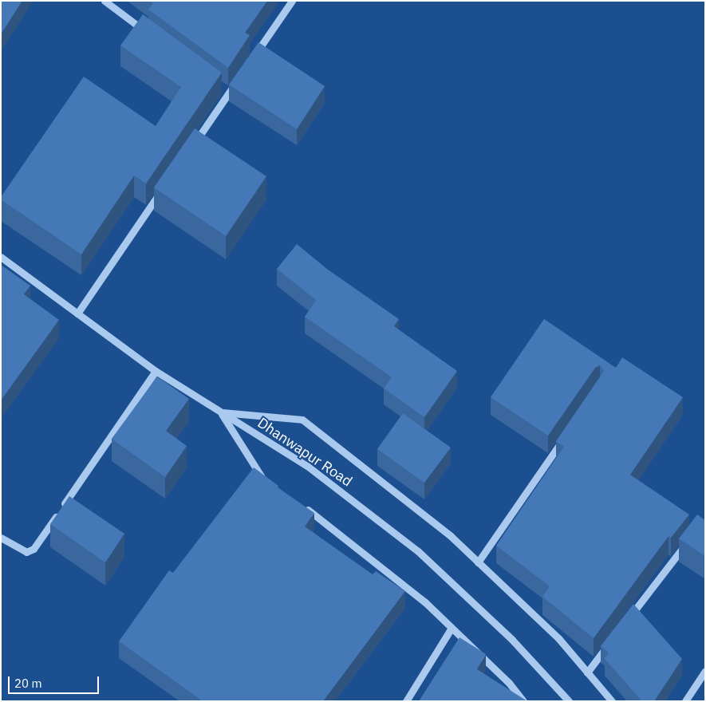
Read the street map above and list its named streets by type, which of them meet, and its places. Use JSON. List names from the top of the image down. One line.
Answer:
{"streets":{"street":["Dhanwapur Road"]},"scale_bar":"20 m"}
